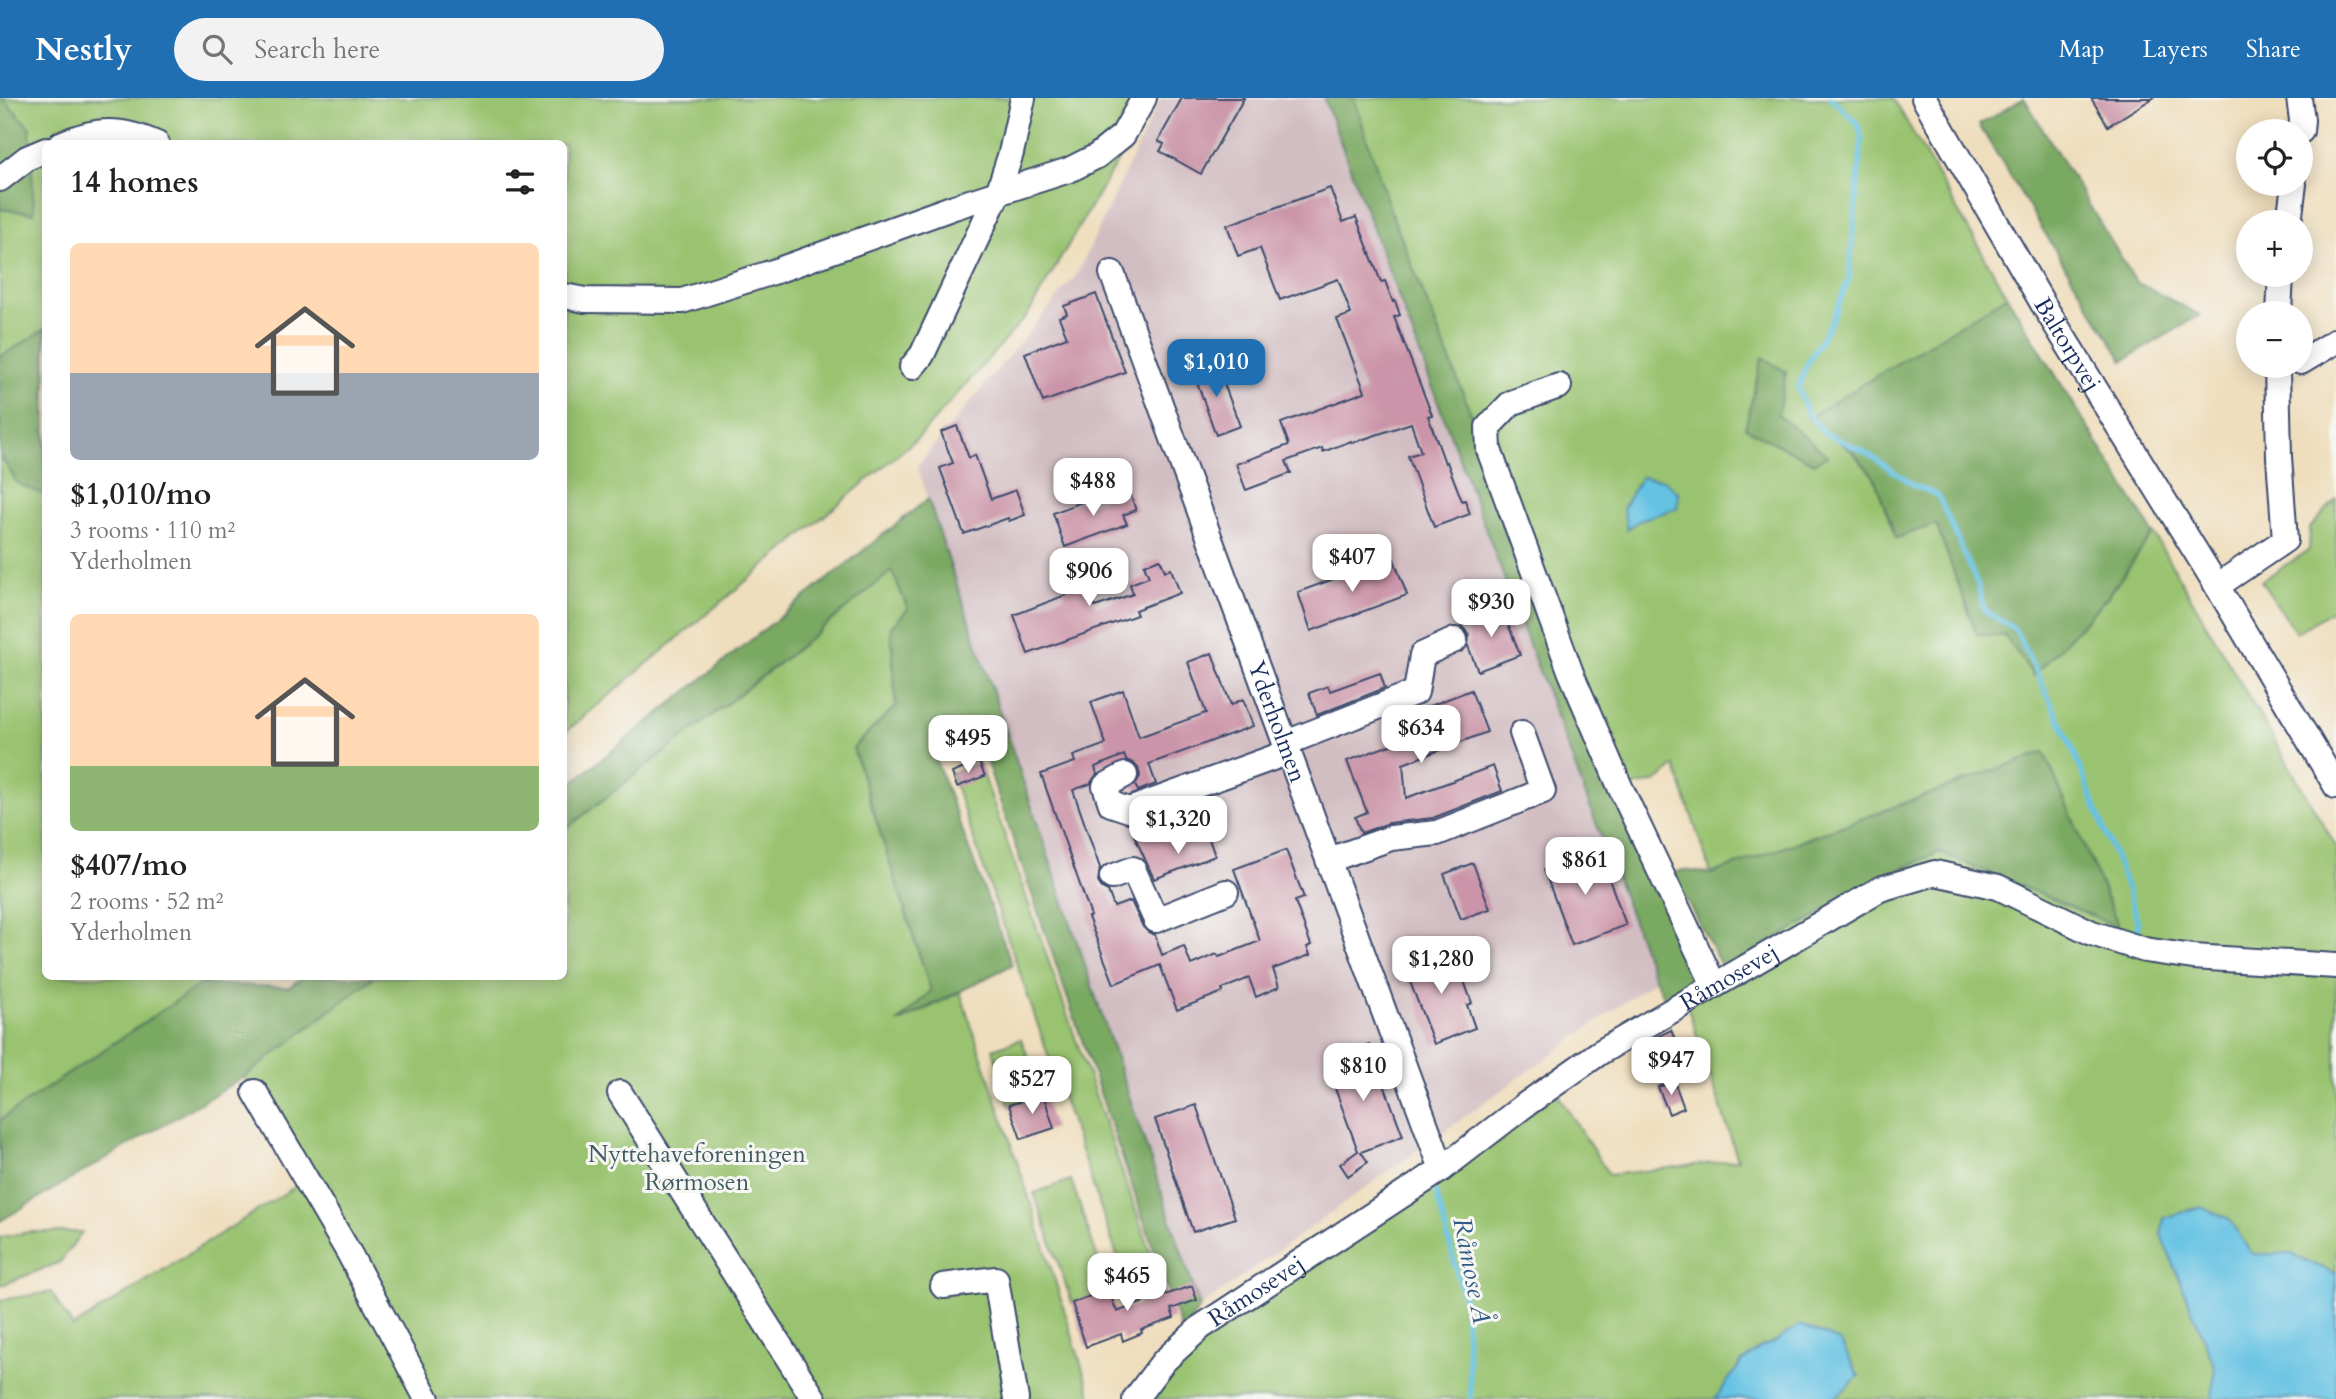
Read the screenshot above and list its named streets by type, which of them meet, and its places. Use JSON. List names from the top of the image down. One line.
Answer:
{"streets":{"street":["Baltorpvej","Yderholmen","Råmosevej"]},"crossings":[["Yderholmen","Råmosevej"]],"water":["Råmose Å"],"parks":["Nyttehaveforeningen Rørmosen"],"page":{"header":"Nestly","search":"Search here","nav":["Map","Layers","Share"],"map_buttons":["+","−"],"heading":"14 homes","list":[{"name":"$1,010/mo","note":"3 rooms · 110 m² · Yderholmen"},{"name":"$407/mo","note":"2 rooms · 52 m² · Yderholmen"}],"price":["$1,010","$488","$407","$906","$930","$634","$495","$1,320","$861","$1,280","$947","$810","$527","$465"]}}
